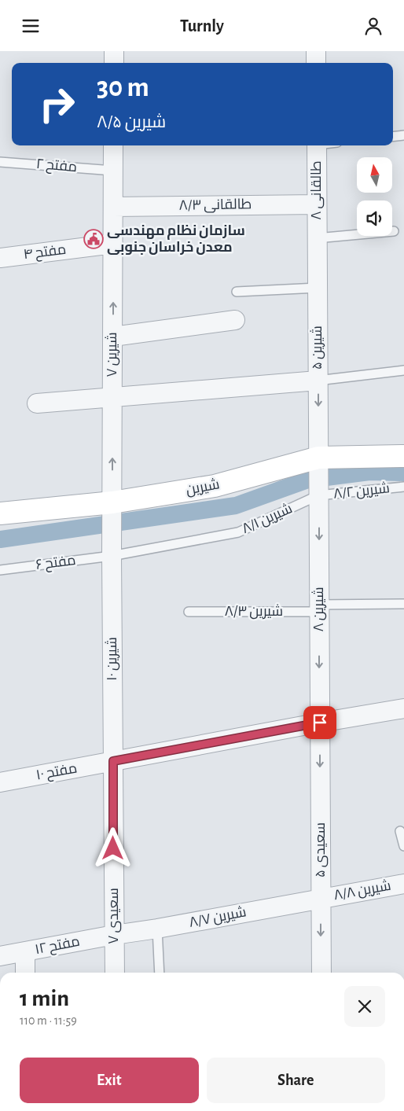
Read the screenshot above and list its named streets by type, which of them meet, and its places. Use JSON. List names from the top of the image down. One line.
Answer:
{"streets":{"street":["طالقانی ۸","طالقانی ۸/۳","مفتح ۴","شیرین ۵","شیرین ۷","شیرین","شیرین ۸","شیرین ۱۰","مفتح ۱۰","سعیدی ۵","شیرین ۸/۸","سعیدی ۷","شیرین ۸/۷","مفتح ۱۲"],"lane":["مفتح ۲","شیرین ۸/۲","شیرین ۸/۱","مفتح ۶","شیرین ۸/۳"]},"crossings":[["مفتح ۲","شیرین ۷"],["طالقانی ۸","طالقانی ۸/۳"],["طالقانی ۸","شیرین ۵"],["طالقانی ۸/۳","شیرین ۷"],["مفتح ۴","شیرین ۷"],["شیرین ۵","شیرین"],["شیرین ۵","شیرین ۸/۲"],["شیرین ۵","شیرین ۸/۱"],["شیرین ۵","شیرین ۸"],["شیرین ۷","شیرین"],["شیرین ۷","شیرین ۸/۱"],["شیرین ۷","مفتح ۶"],["شیرین ۷","شیرین ۱۰"],["شیرین ۸/۲","شیرین ۸/۱"],["شیرین ۸/۲","شیرین ۸"],["شیرین ۸/۱","مفتح ۶"],["شیرین ۸/۱","شیرین ۸"],["شیرین ۸/۱","شیرین ۱۰"],["مفتح ۶","شیرین ۱۰"],["شیرین ۸","شیرین ۸/۳"],["شیرین ۸","مفتح ۱۰"],["شیرین ۸","سعیدی ۵"],["شیرین ۱۰","مفتح ۱۰"],["شیرین ۱۰","سعیدی ۷"],["مفتح ۱۰","سعیدی ۵"],["مفتح ۱۰","سعیدی ۷"],["سعیدی ۵","شیرین ۸/۸"],["سعیدی ۵","شیرین ۸/۷"],["شیرین ۸/۸","شیرین ۸/۷"],["سعیدی ۷","شیرین ۸/۷"],["سعیدی ۷","مفتح ۱۲"],["شیرین ۸/۷","مفتح ۱۲"]],"one_way":["شیرین ۷","شیرین ۸","سعیدی ۵"],"places":{"public building":["سازمان نظام مهندسی معدن خراسان جنوبی"]},"north":"top","page":{"header":"Turnly","turn":["30 m","شیرین ۸/۵"],"heading":["1 min","110 m · 11:59"],"buttons":["Exit","Share"]}}
